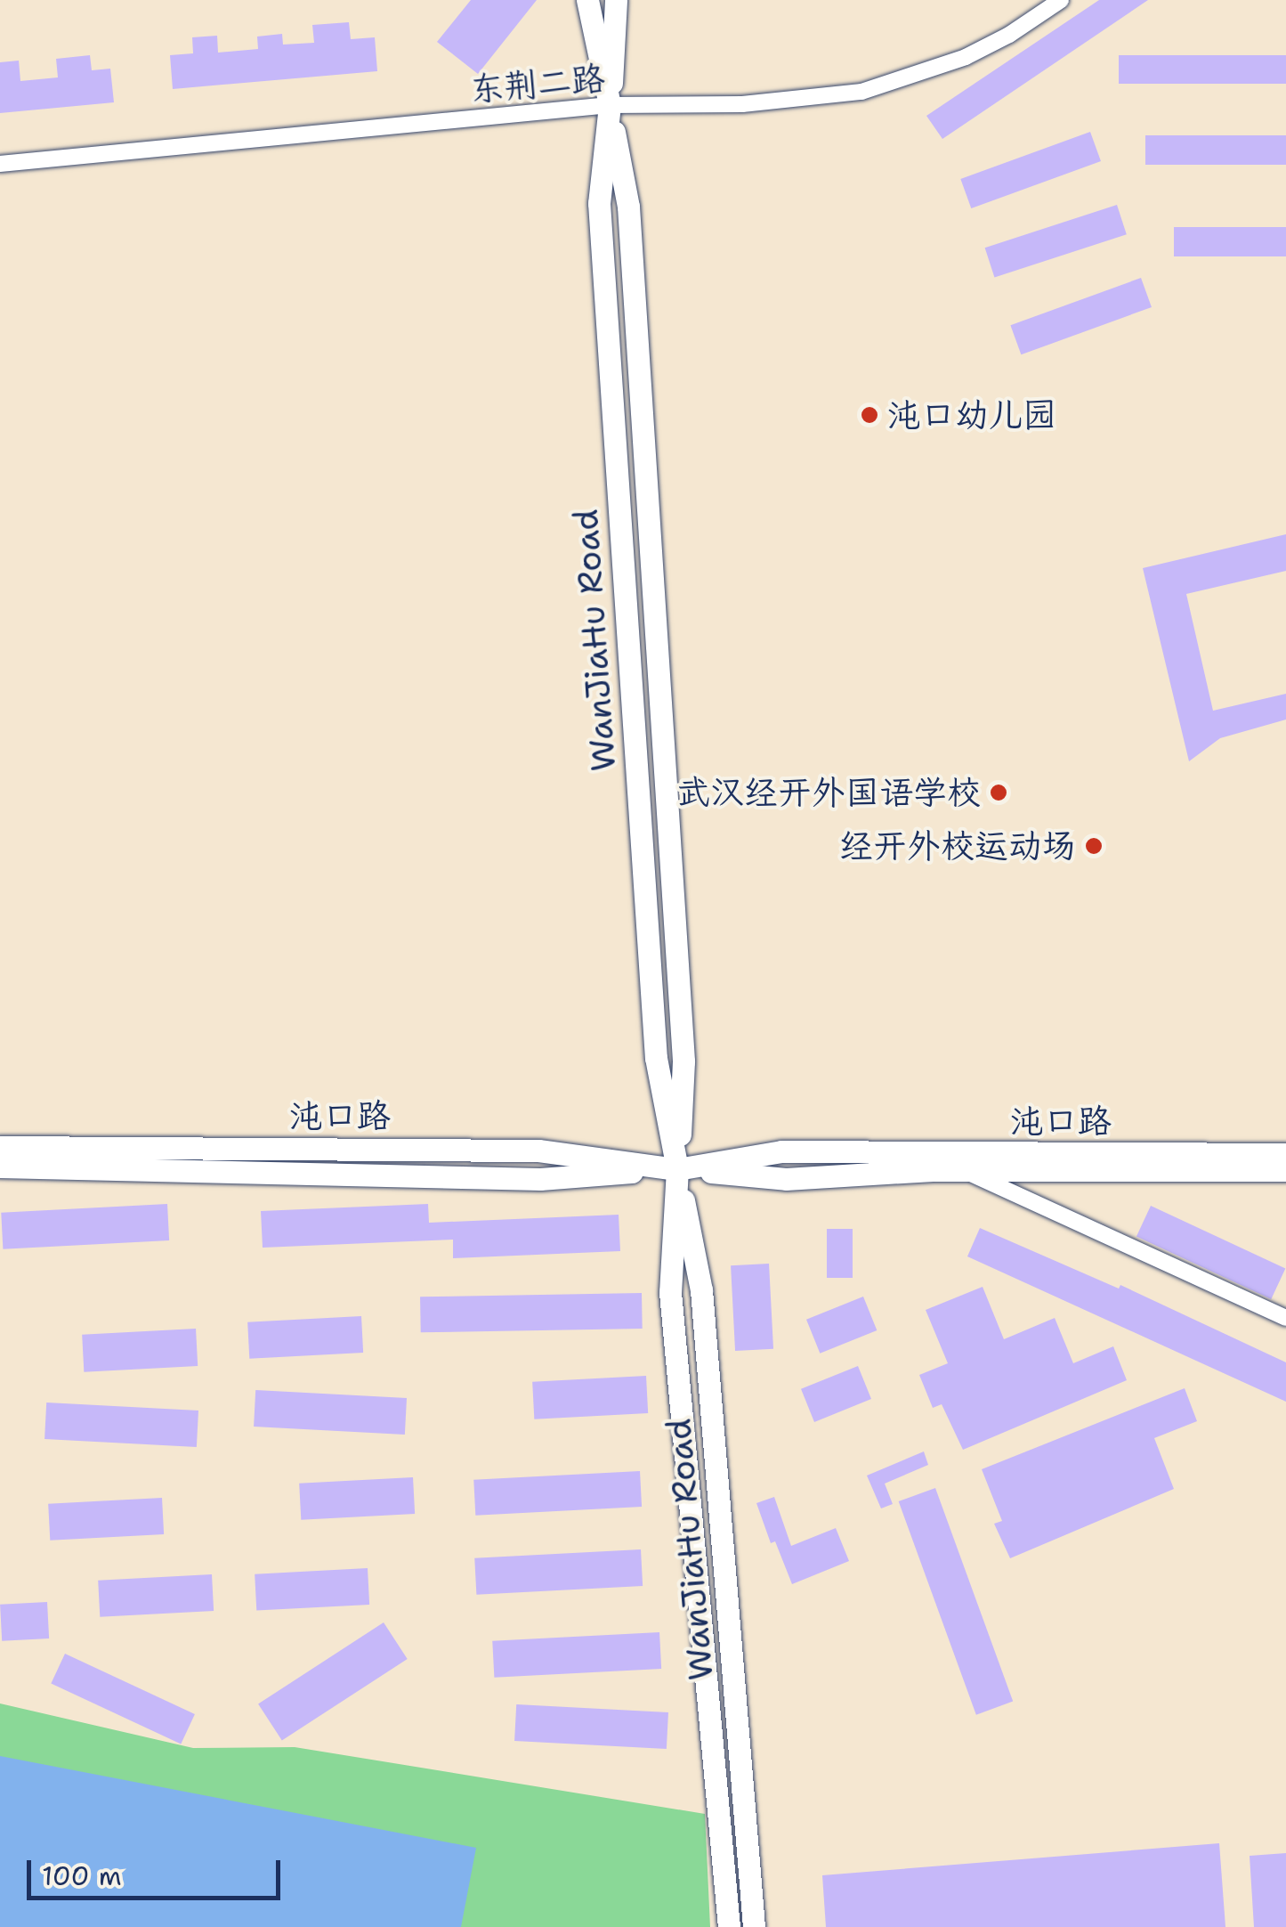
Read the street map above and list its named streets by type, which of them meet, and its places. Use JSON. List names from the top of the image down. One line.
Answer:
{"streets":{"main road":["WanJiaHu Road","沌口路"],"street":["东荆二路"]},"crossings":[["东荆二路","WanJiaHu Road"],["WanJiaHu Road","沌口路"]],"places":["沌口幼儿园","武汉经开外国语学校","经开外校运动场"],"scale_bar":"100 m"}
